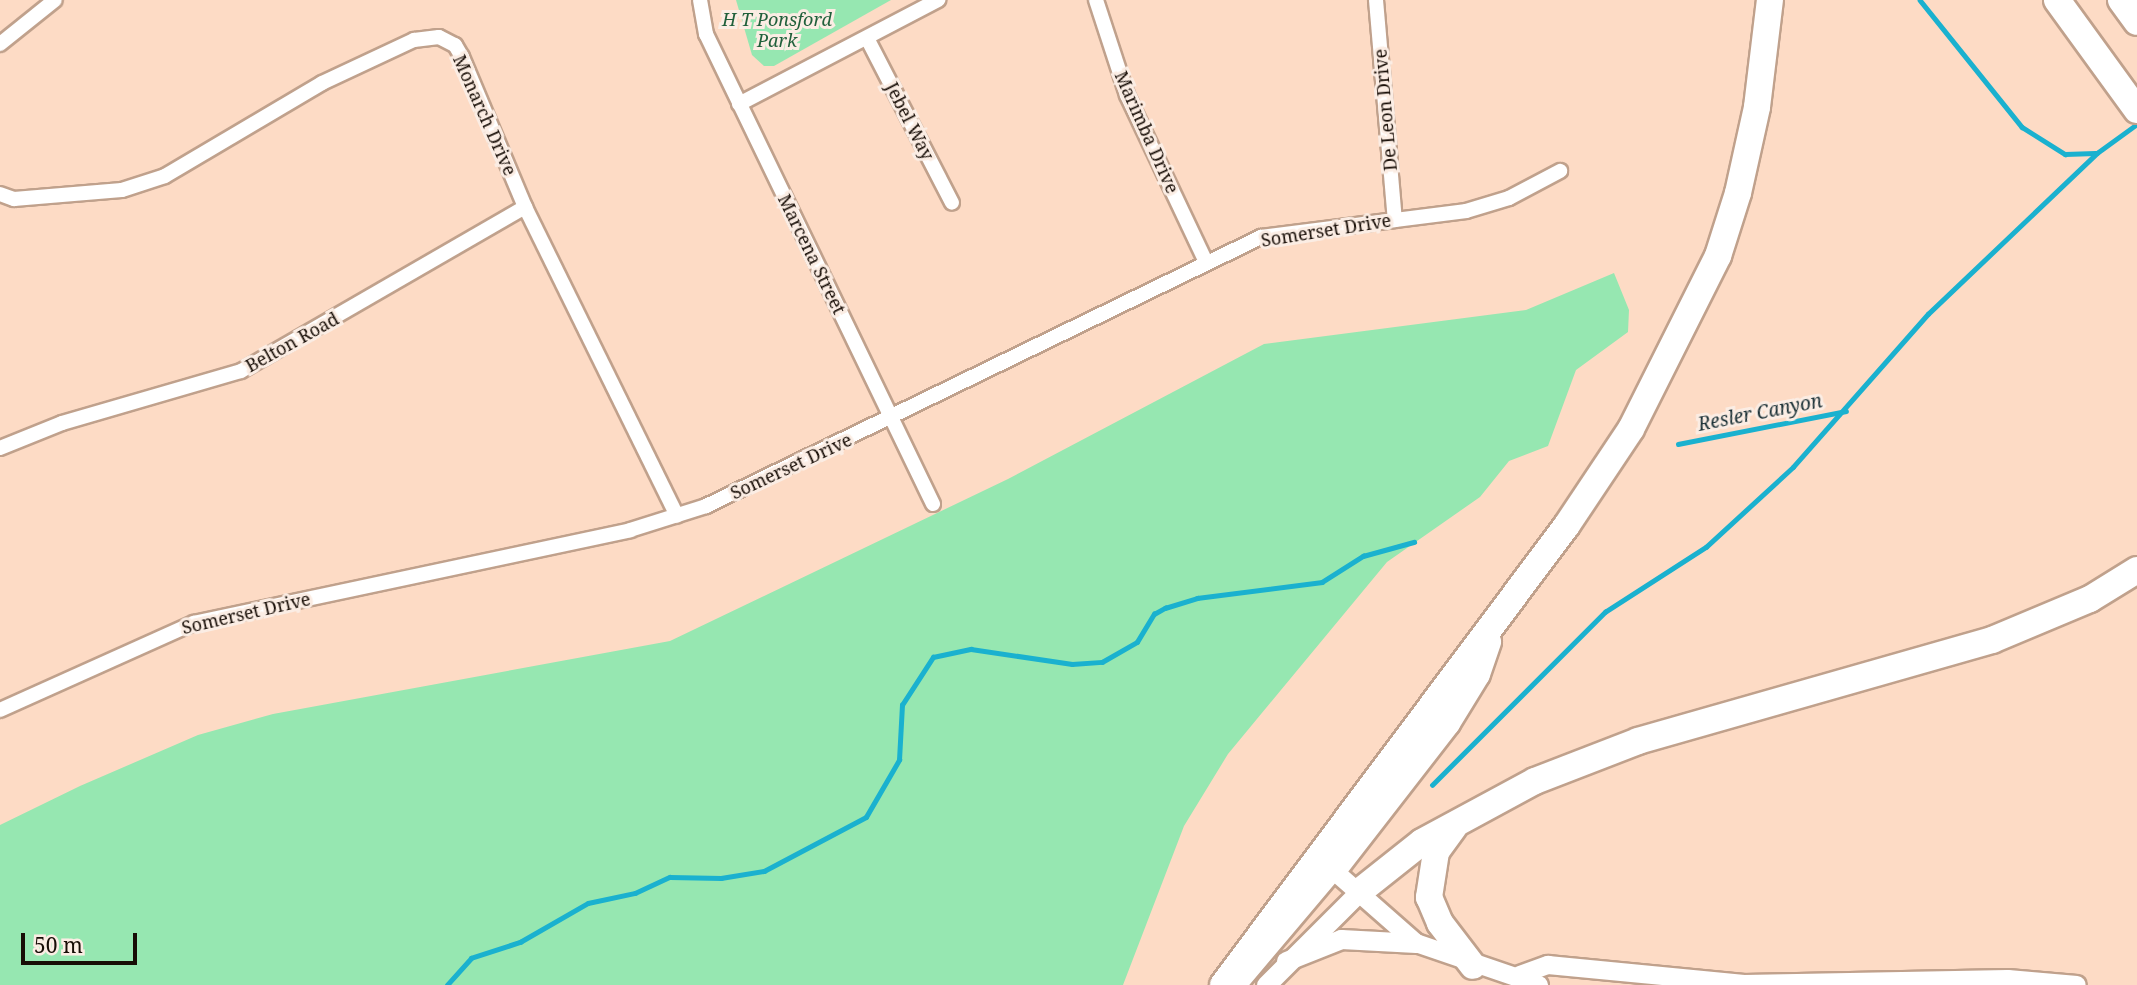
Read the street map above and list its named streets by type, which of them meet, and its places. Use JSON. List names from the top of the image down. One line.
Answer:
{"streets":{"street":["De Leon Drive","Monarch Drive","Jebel Way","Marimba Drive","Somerset Drive","Marcena Street","Belton Road"]},"crossings":[["De Leon Drive","Somerset Drive"],["Monarch Drive","Somerset Drive"],["Monarch Drive","Belton Road"],["Marimba Drive","Somerset Drive"],["Somerset Drive","Marcena Street"]],"water":["Resler Canyon"],"parks":["H T Ponsford Park"],"scale_bar":"50 m"}
